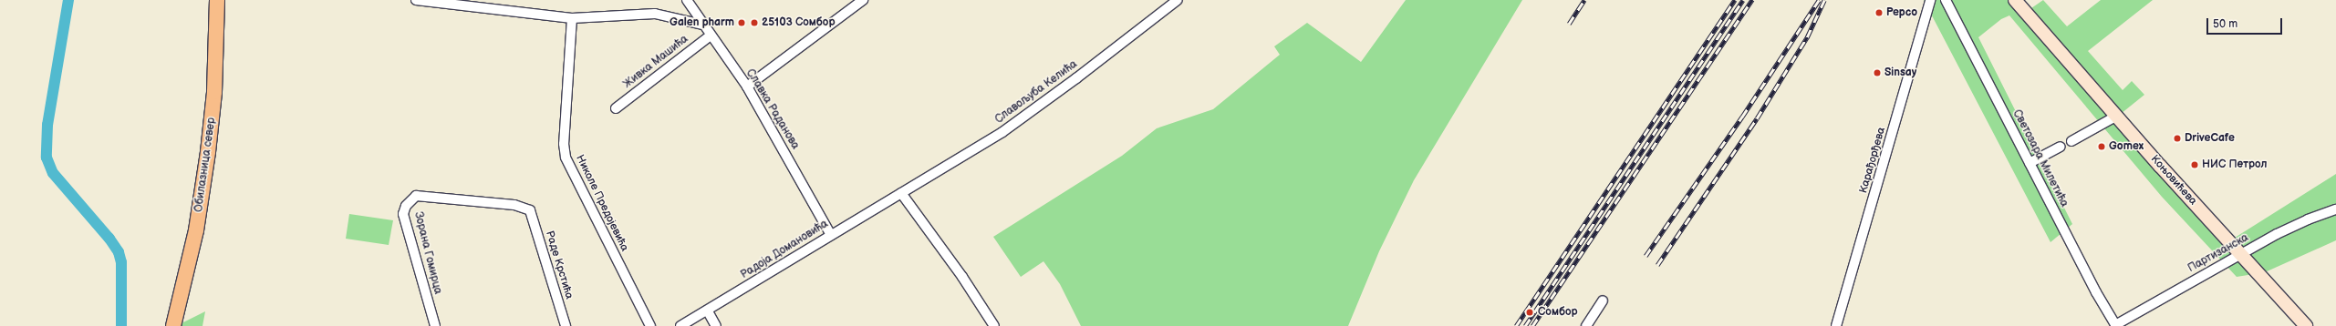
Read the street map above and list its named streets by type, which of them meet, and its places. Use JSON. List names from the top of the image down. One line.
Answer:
{"streets":{"main road":["Обилазница север","Коњовићева"],"street":["Живка Машића","Славољуба Келића","Славка Раданова","Светозара Милетића","Карађорђева","Николе Предојевића","Радоја Домановића","Зорана Гомирца","Партизанска","Раде Крстића"]},"crossings":[["Живка Машића","Славка Раданова"],["Славољуба Келића","Радоја Домановића"],["Славка Раданова","Радоја Домановића"],["Светозара Милетића","Партизанска"],["Коњовићева","Партизанска"],["Зорана Гомирца","Раде Крстића"]],"places":["Pepco","Galen pharm","25103 Сомбор","Sinsay","DriveCafe","Gomex","НИС Петрол","Сомбор"],"scale_bar":"50 m"}
